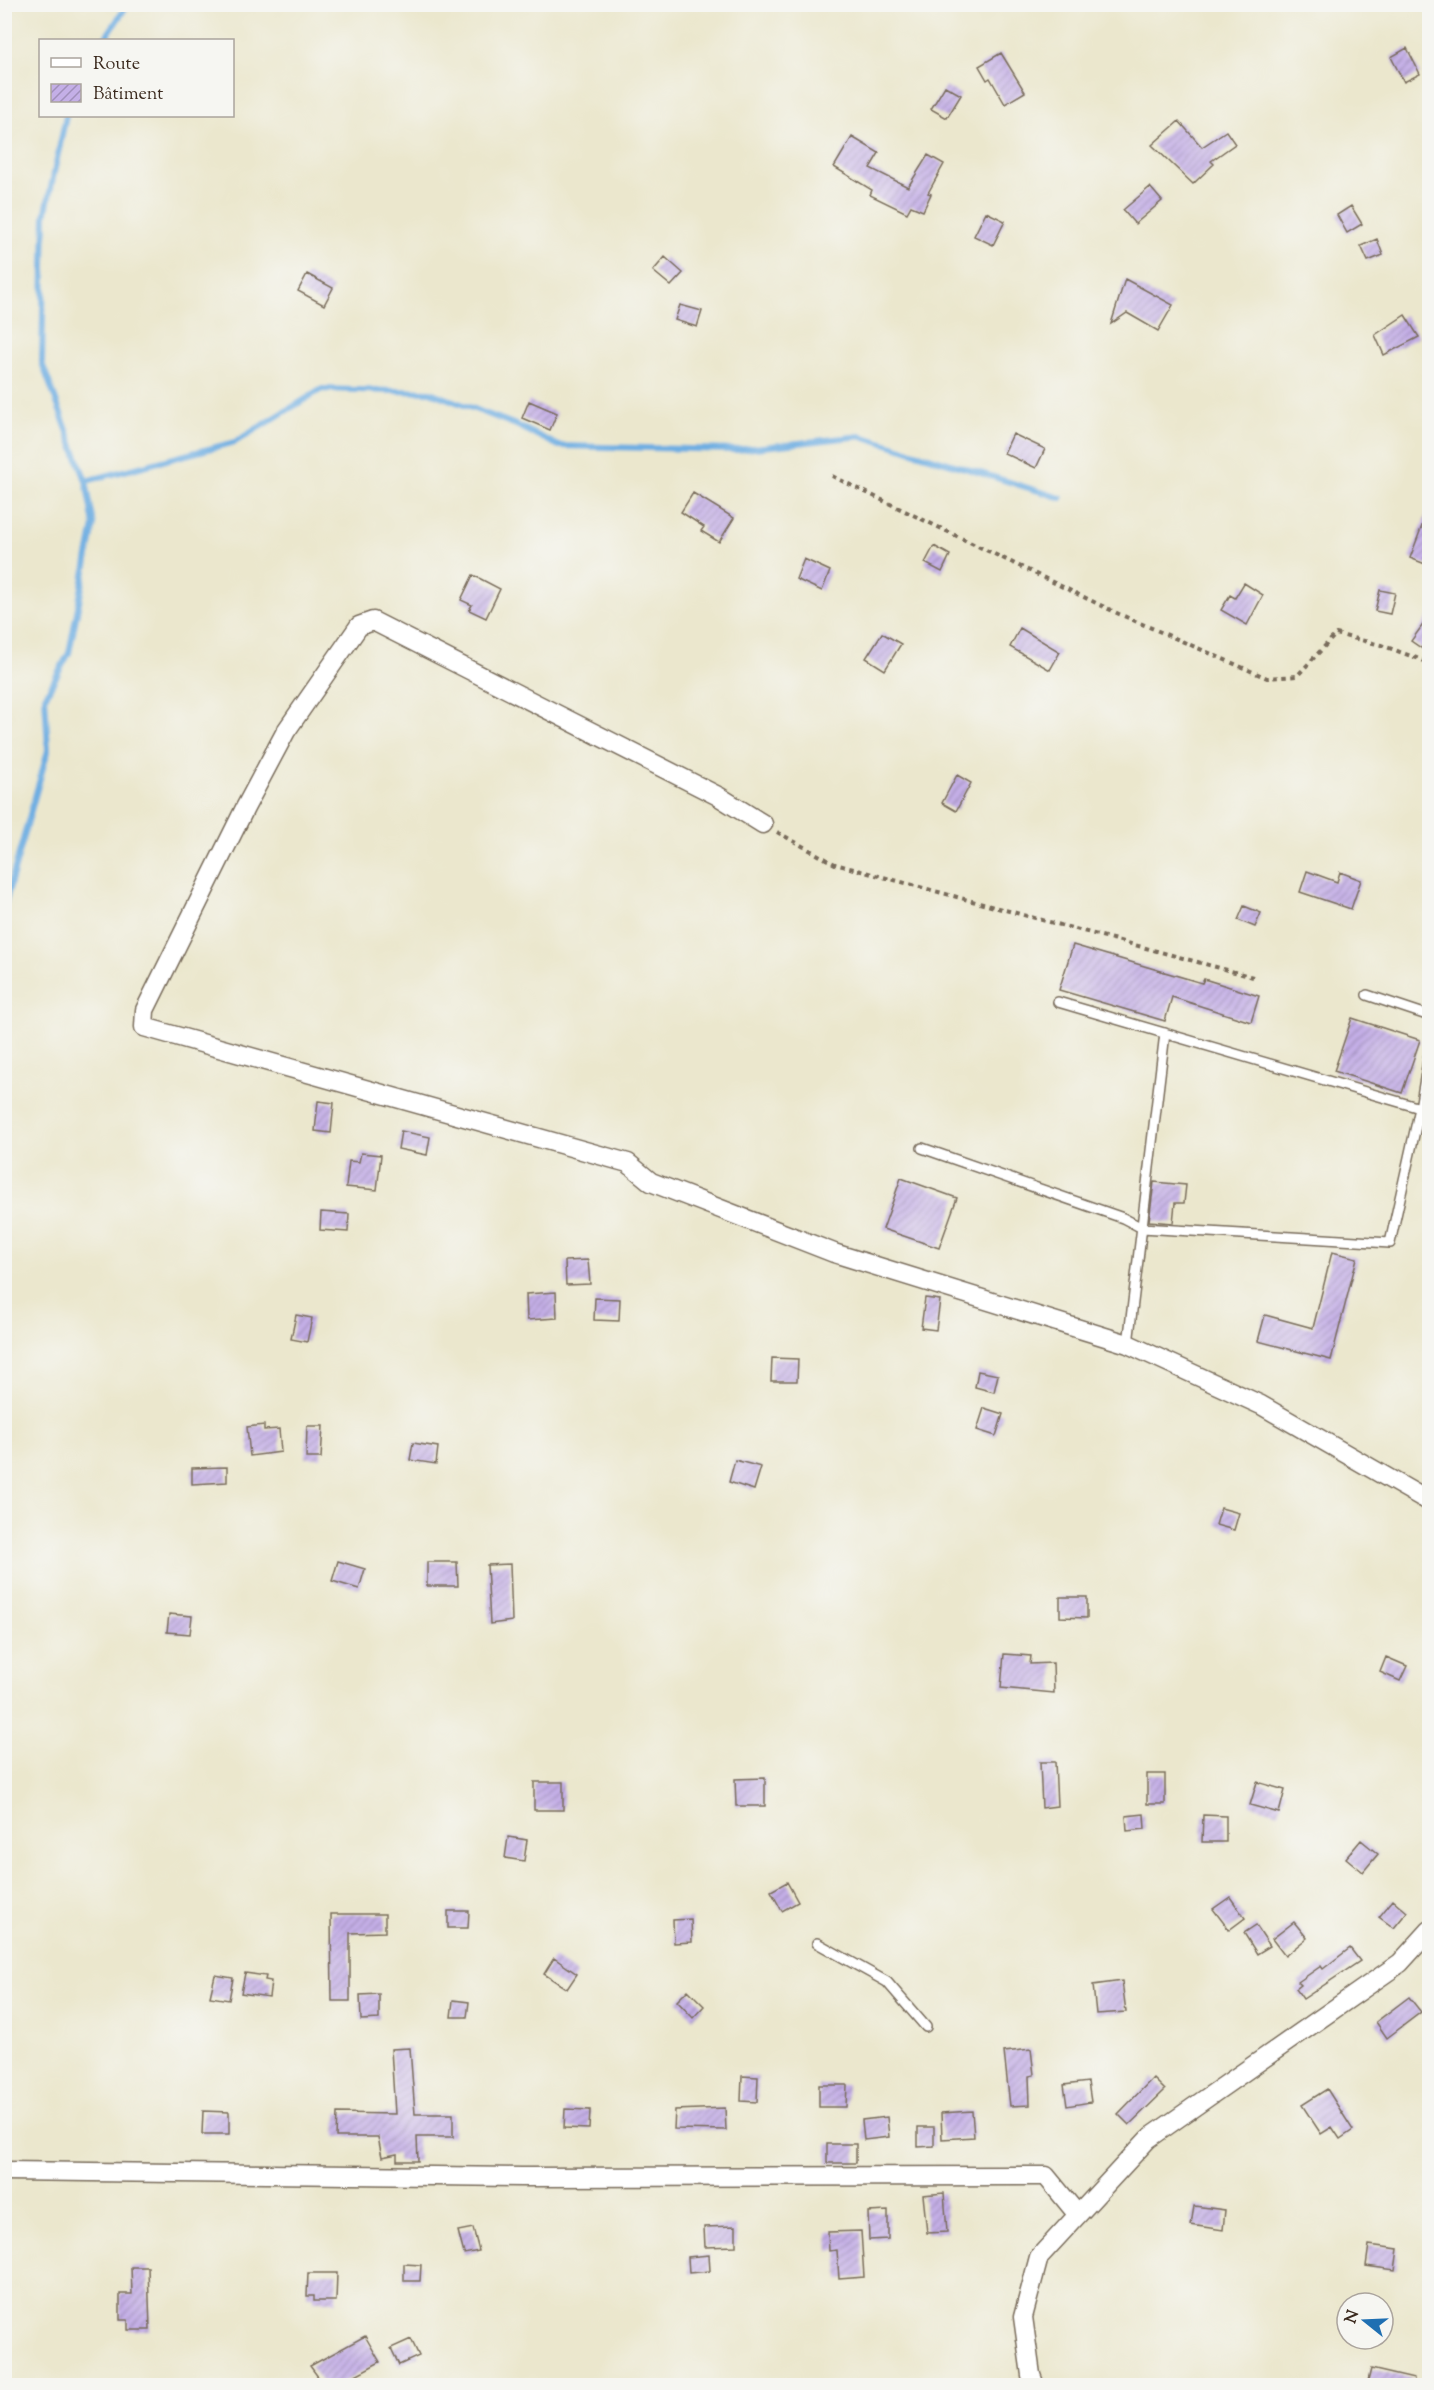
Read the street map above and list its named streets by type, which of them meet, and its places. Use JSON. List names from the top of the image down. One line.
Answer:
{"legend":["Route","Bâtiment"],"north":"left"}
